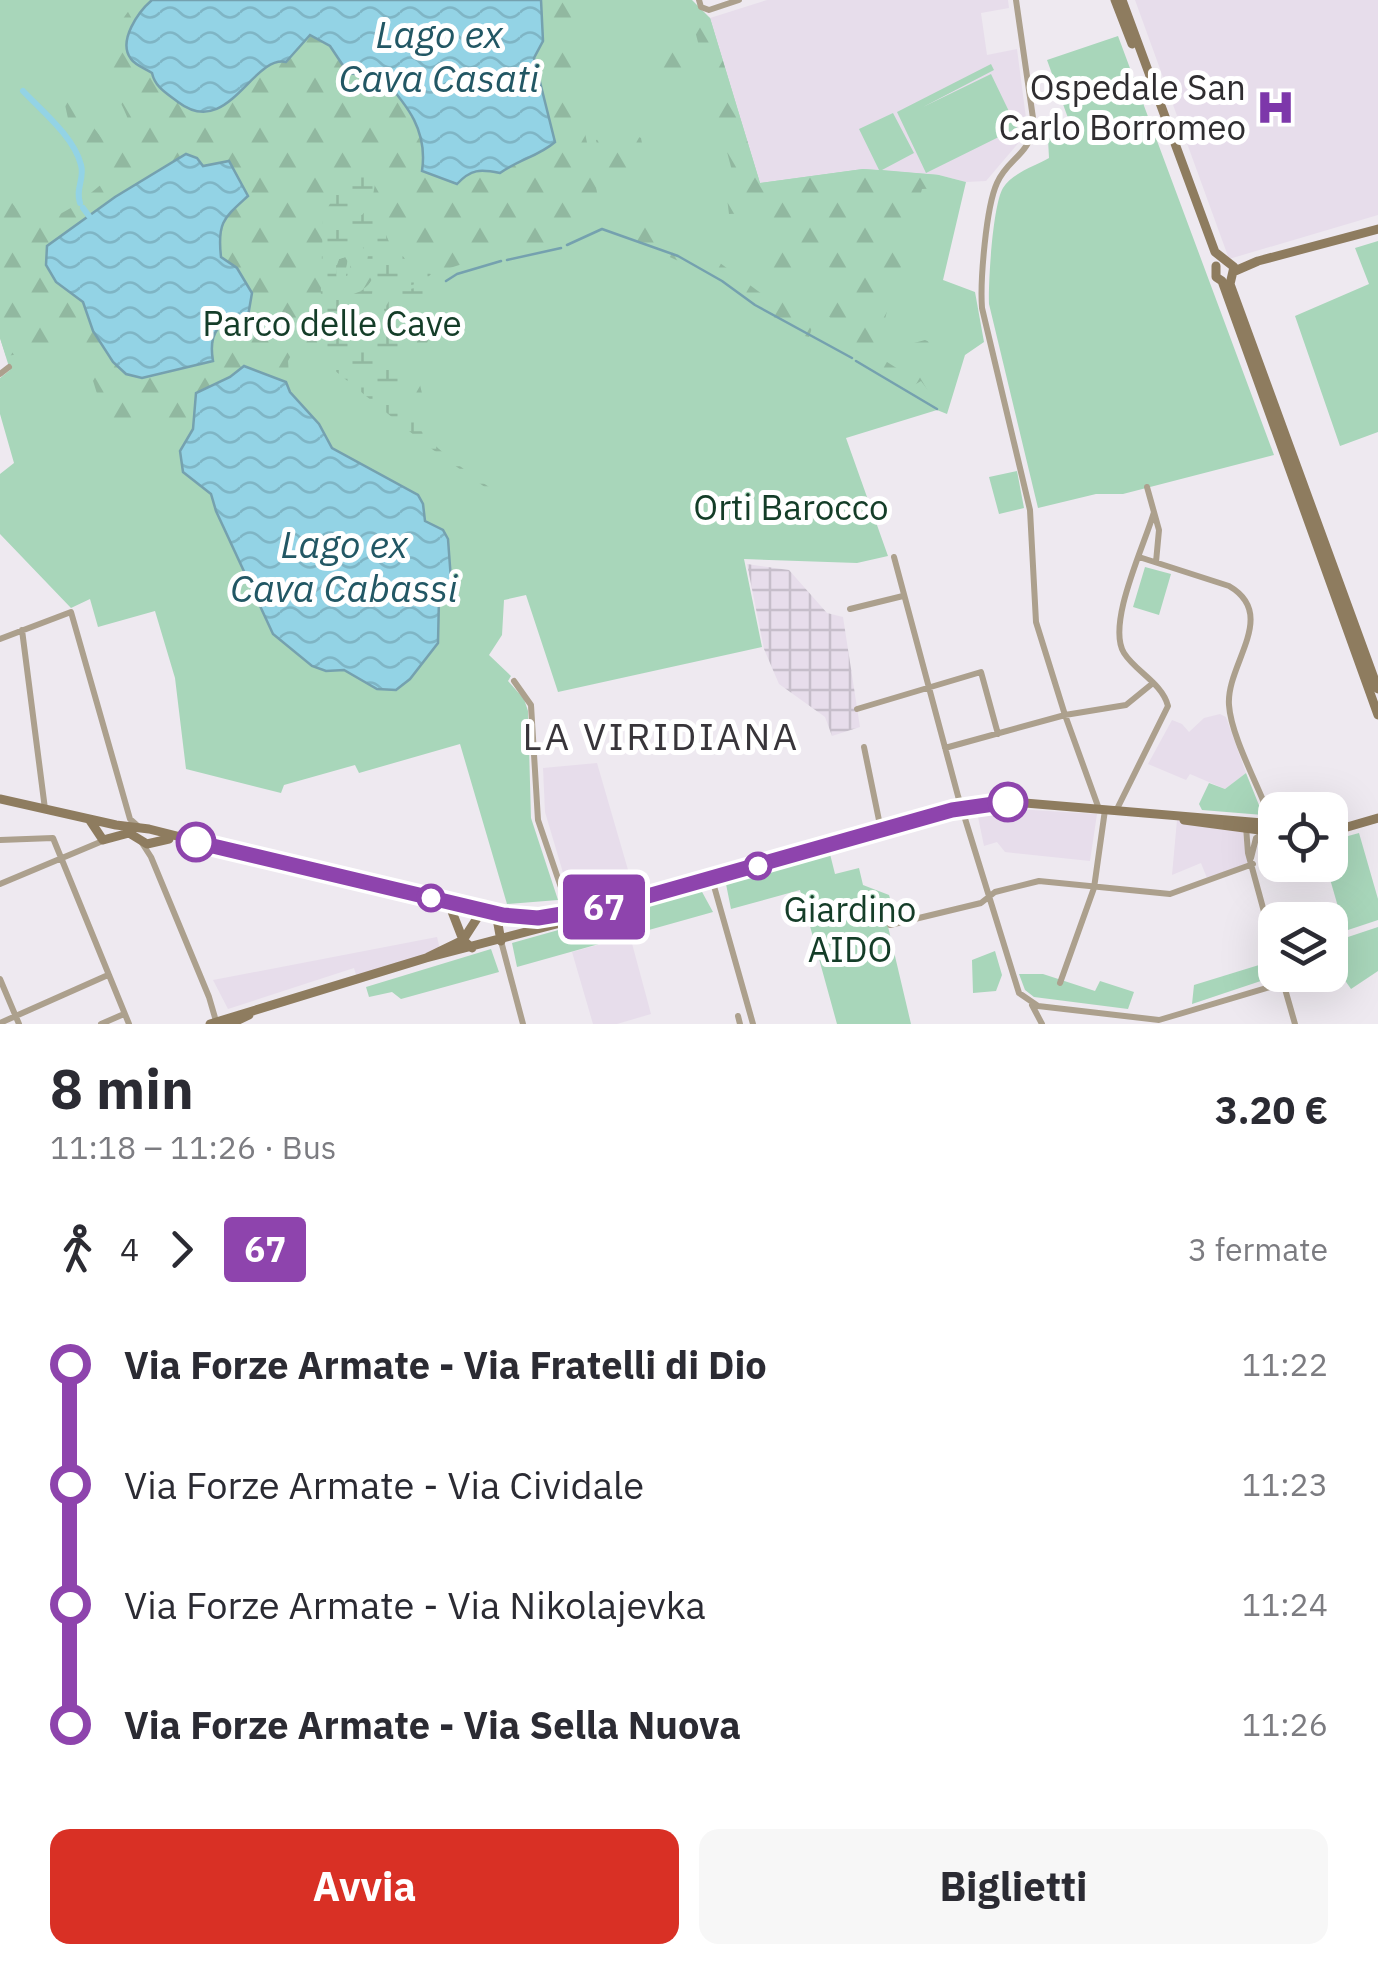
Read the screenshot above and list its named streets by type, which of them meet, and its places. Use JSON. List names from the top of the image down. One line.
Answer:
{"districts":["LA VIRIDIANA"],"water":["Lago ex Cava Casati","Lago ex Cava Cabassi"],"parks":["Parco delle Cave","Orti Barocco","Giardino AIDO"],"places":{"hospital":["Ospedale San Carlo Borromeo"]},"lines":["bus line 67"],"page":{"on_map":"67","heading":["8 min","11:18 – 11:26 · Bus","3.20 €"],"legs":["4","67","3 fermate"],"list":[{"name":"Via Forze Armate - Via Fratelli di Dio","value":"11:22"},{"name":"Via Forze Armate - Via Cividale","value":"11:23"},{"name":"Via Forze Armate - Via Nikolajevka","value":"11:24"},{"name":"Via Forze Armate - Via Sella Nuova","value":"11:26"}],"buttons":["Avvia","Biglietti"]}}
